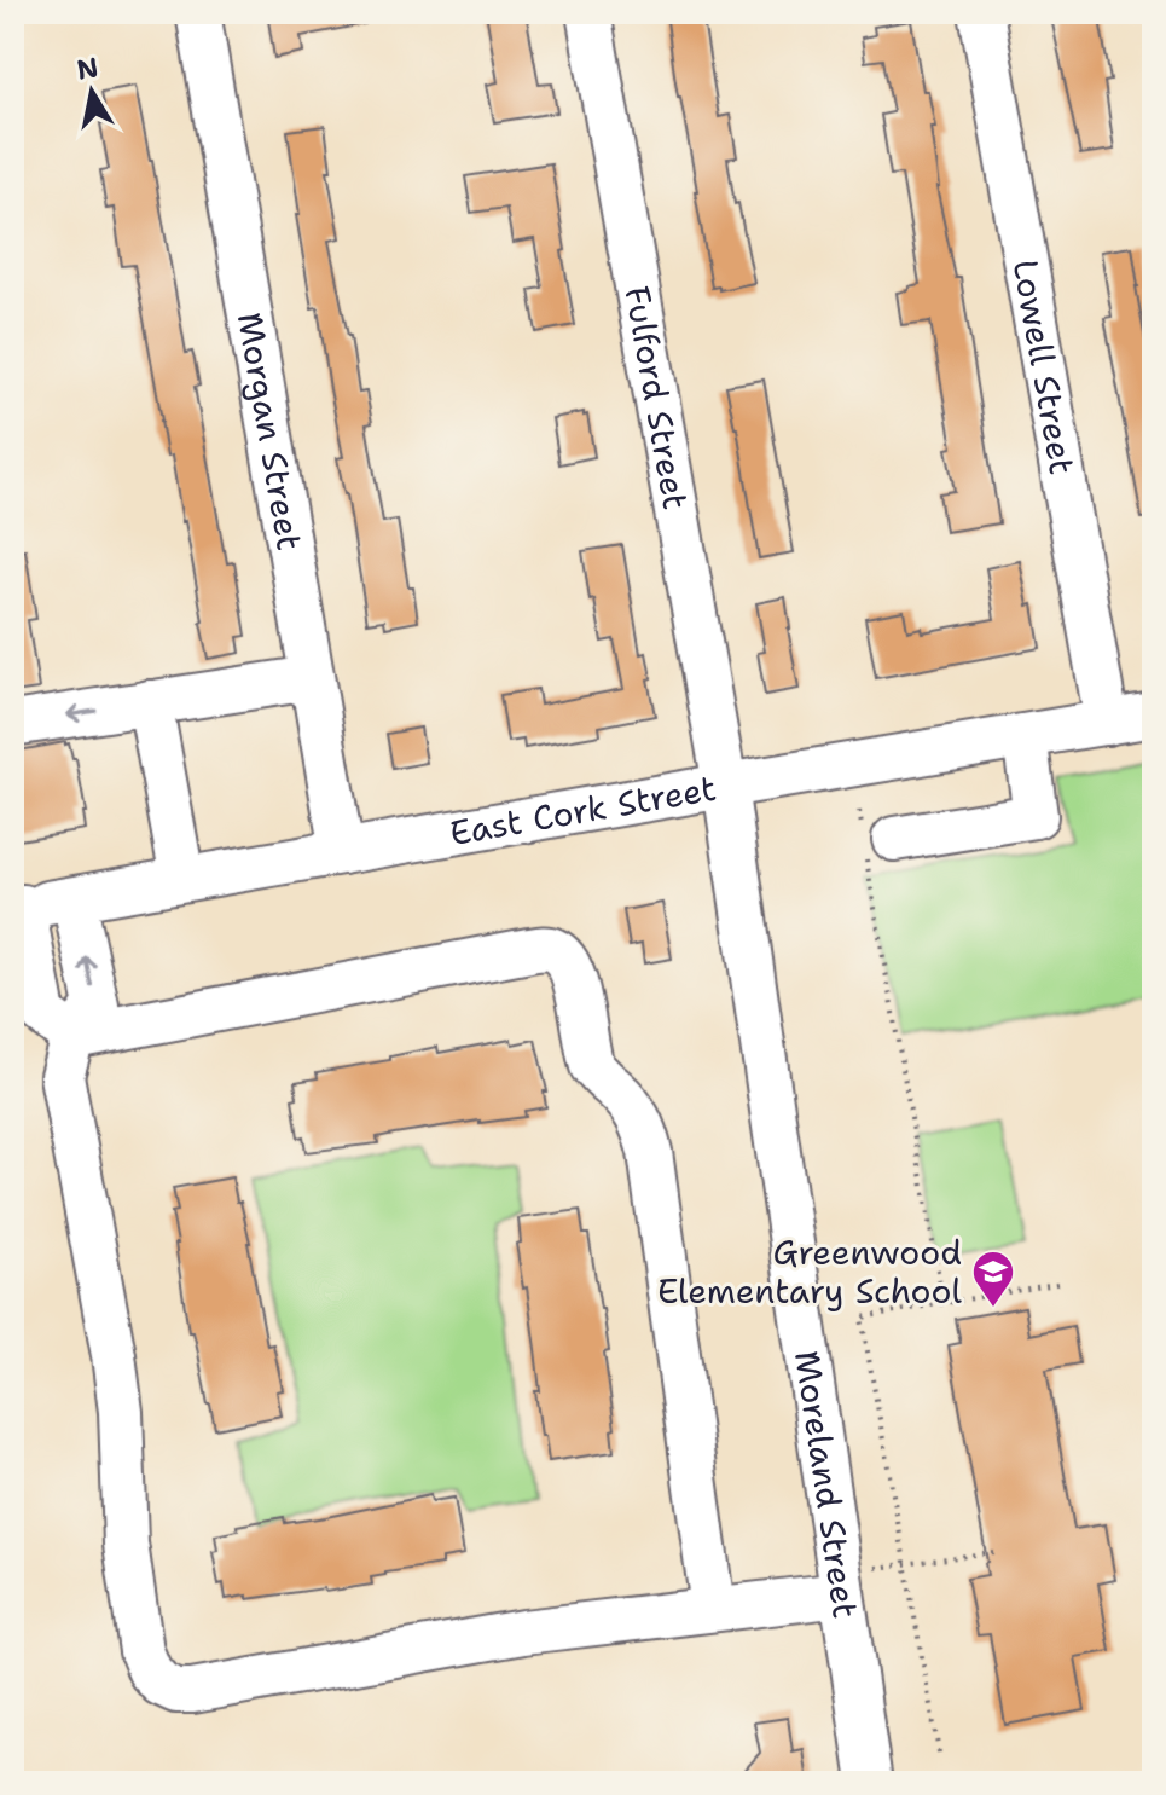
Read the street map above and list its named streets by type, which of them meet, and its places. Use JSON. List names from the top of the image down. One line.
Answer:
{"streets":{"street":["Lowell Street","Fulford Street","Morgan Street","East Cork Street","Moreland Street"]},"crossings":[["Lowell Street","East Cork Street"],["Fulford Street","East Cork Street"],["Fulford Street","Moreland Street"],["Morgan Street","East Cork Street"],["East Cork Street","Moreland Street"]],"places":{"school or university":["Greenwood Elementary School"]},"north":"top"}
